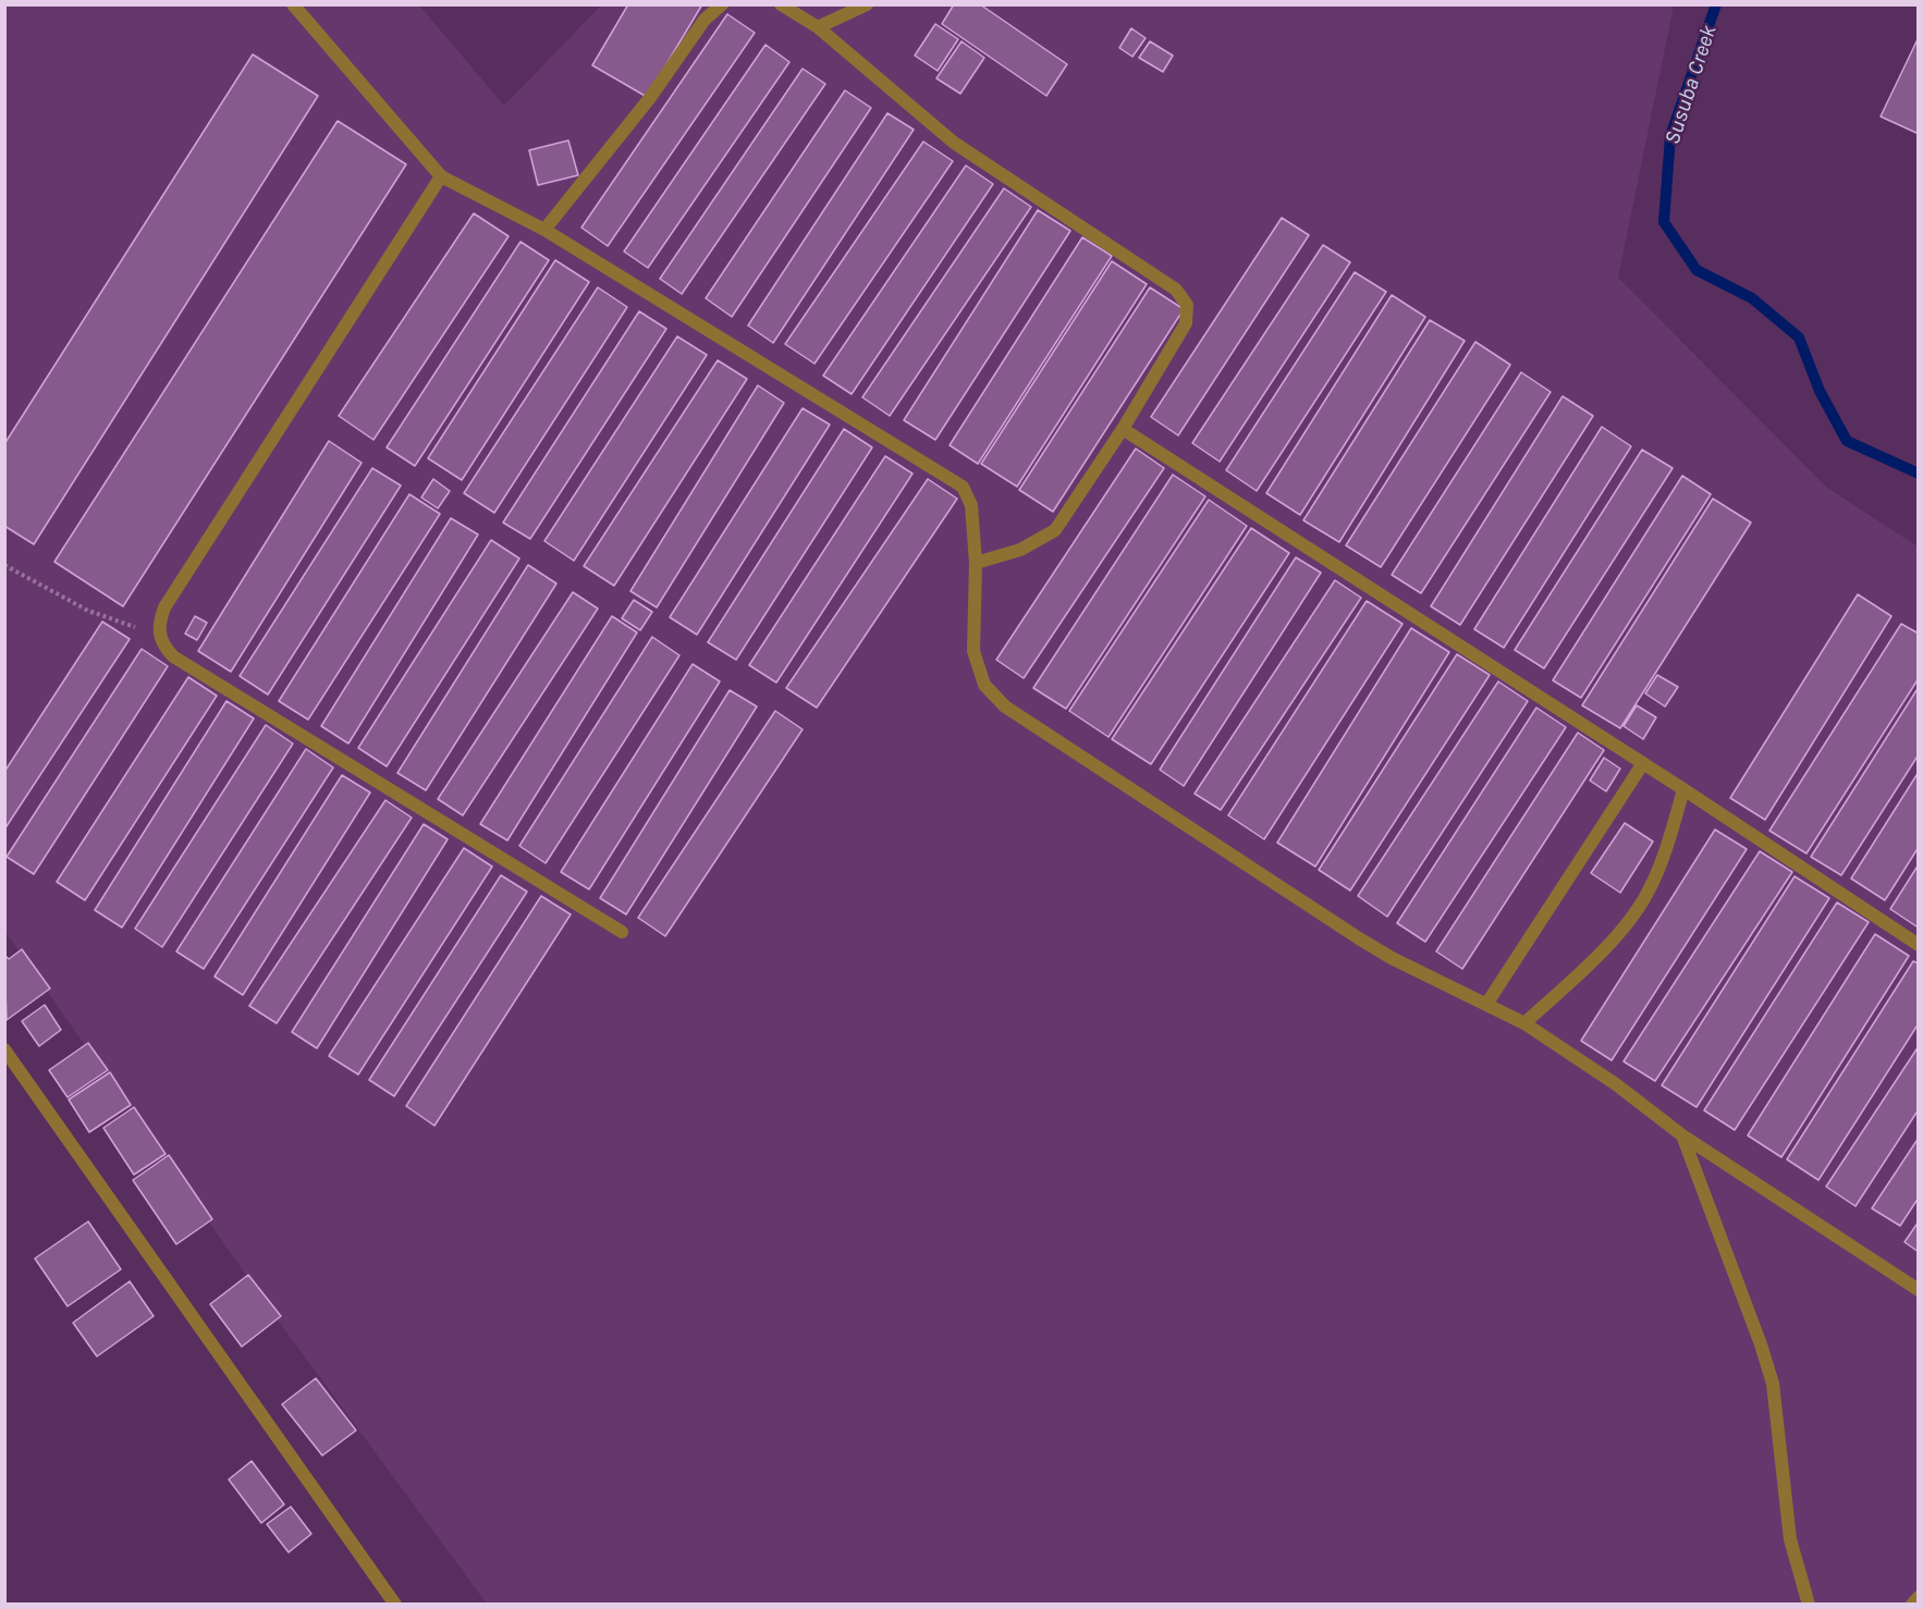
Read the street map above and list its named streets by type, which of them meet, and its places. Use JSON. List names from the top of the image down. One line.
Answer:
{"water":["Susuba Creek"]}
